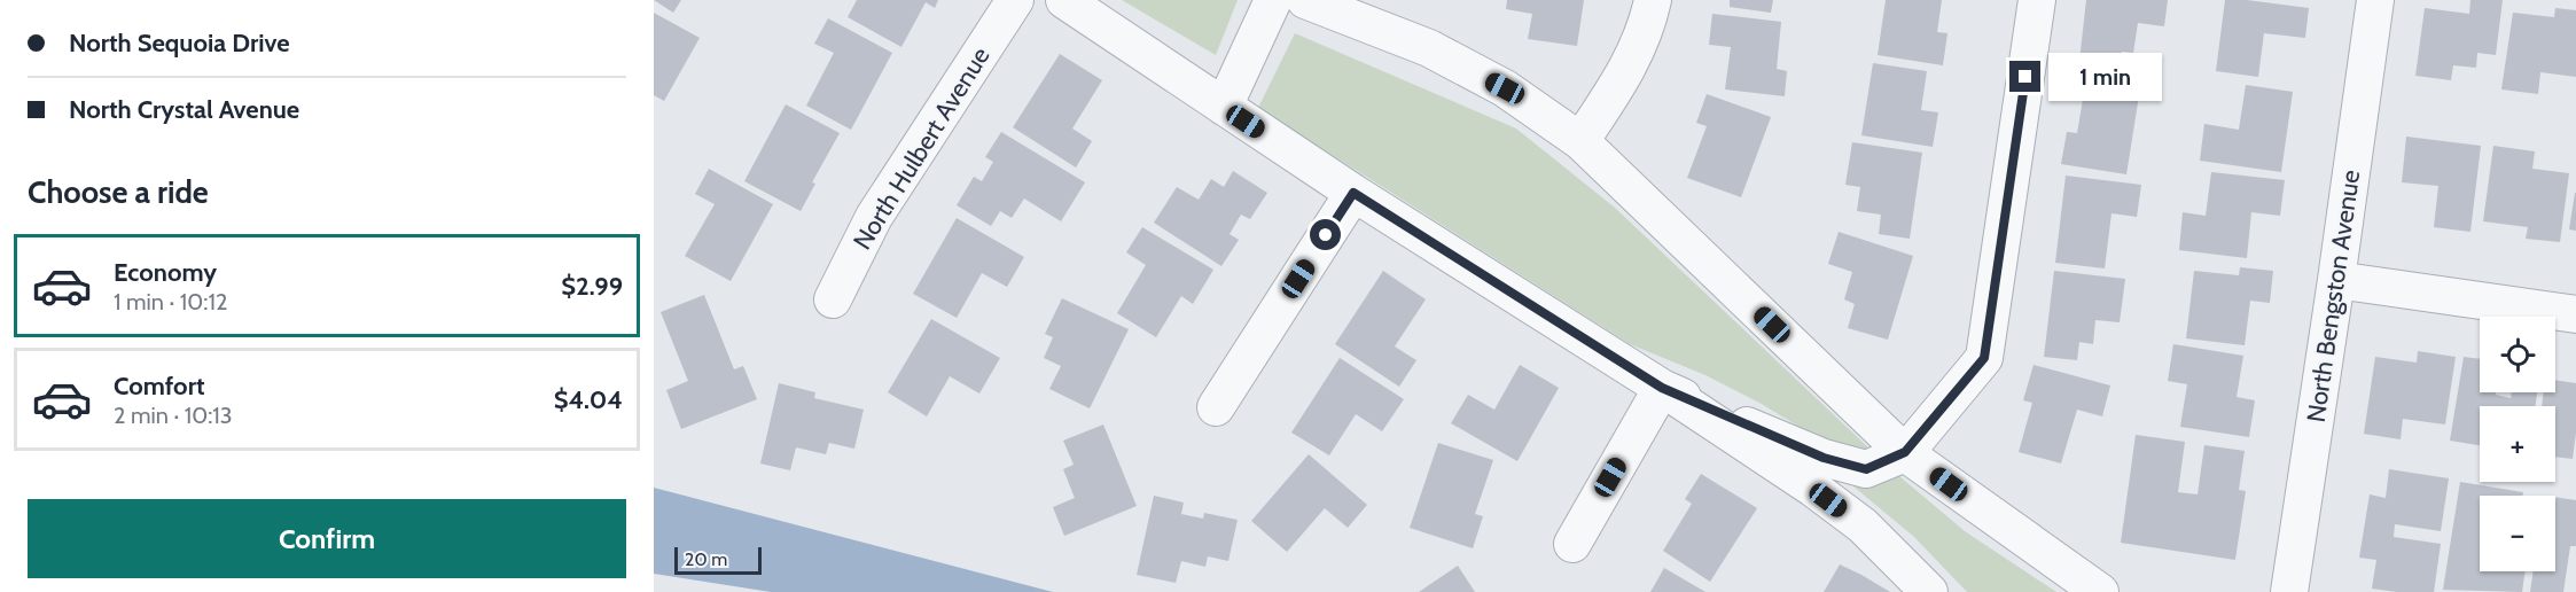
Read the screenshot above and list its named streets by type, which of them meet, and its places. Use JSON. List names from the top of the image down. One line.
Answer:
{"streets":{"street":["North Hulbert Avenue","North Bengston Avenue"]},"scale_bar":"20 m","page":{"banner":["North Sequoia Drive","North Crystal Avenue"],"bubble":"1 min","heading":"Choose a ride","list":[{"name":"Economy","note":"1 min · 10:12","value":"$2.99"},{"name":"Comfort","note":"2 min · 10:13","value":"$4.04"}],"map_buttons":["+","−"],"buttons":"Confirm","scale":"20 m"}}
